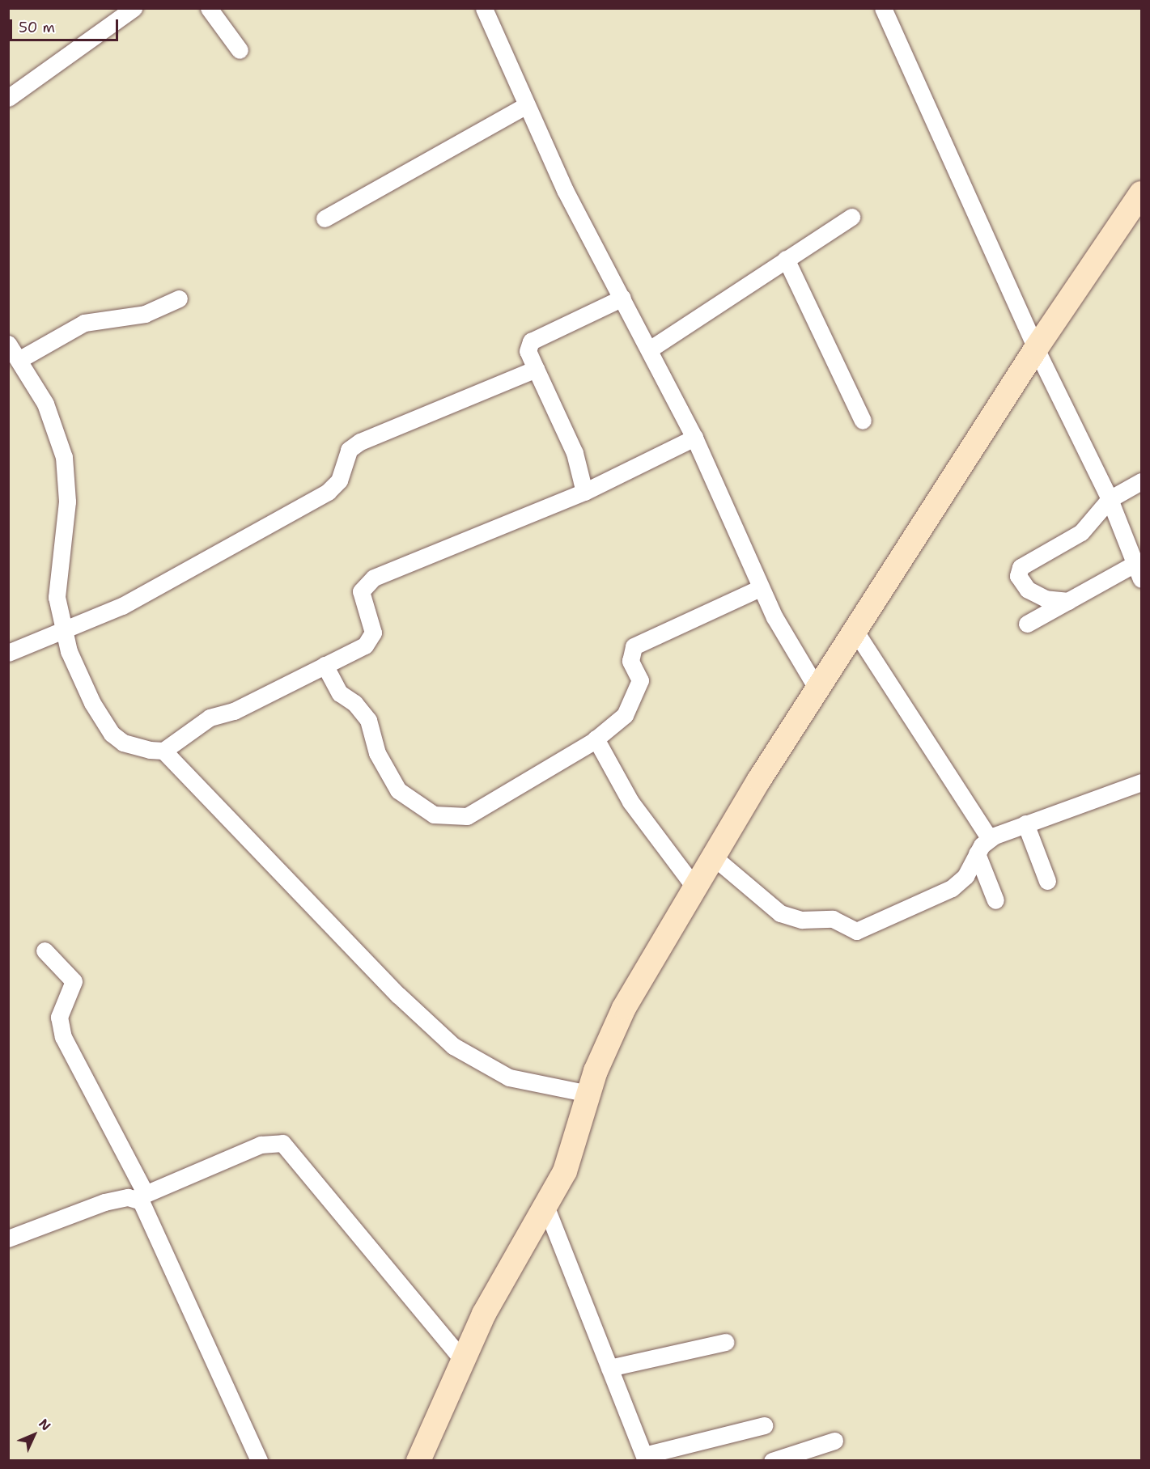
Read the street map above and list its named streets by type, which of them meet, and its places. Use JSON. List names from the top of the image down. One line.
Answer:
{"scale_bar":"50 m","north":"top right"}
